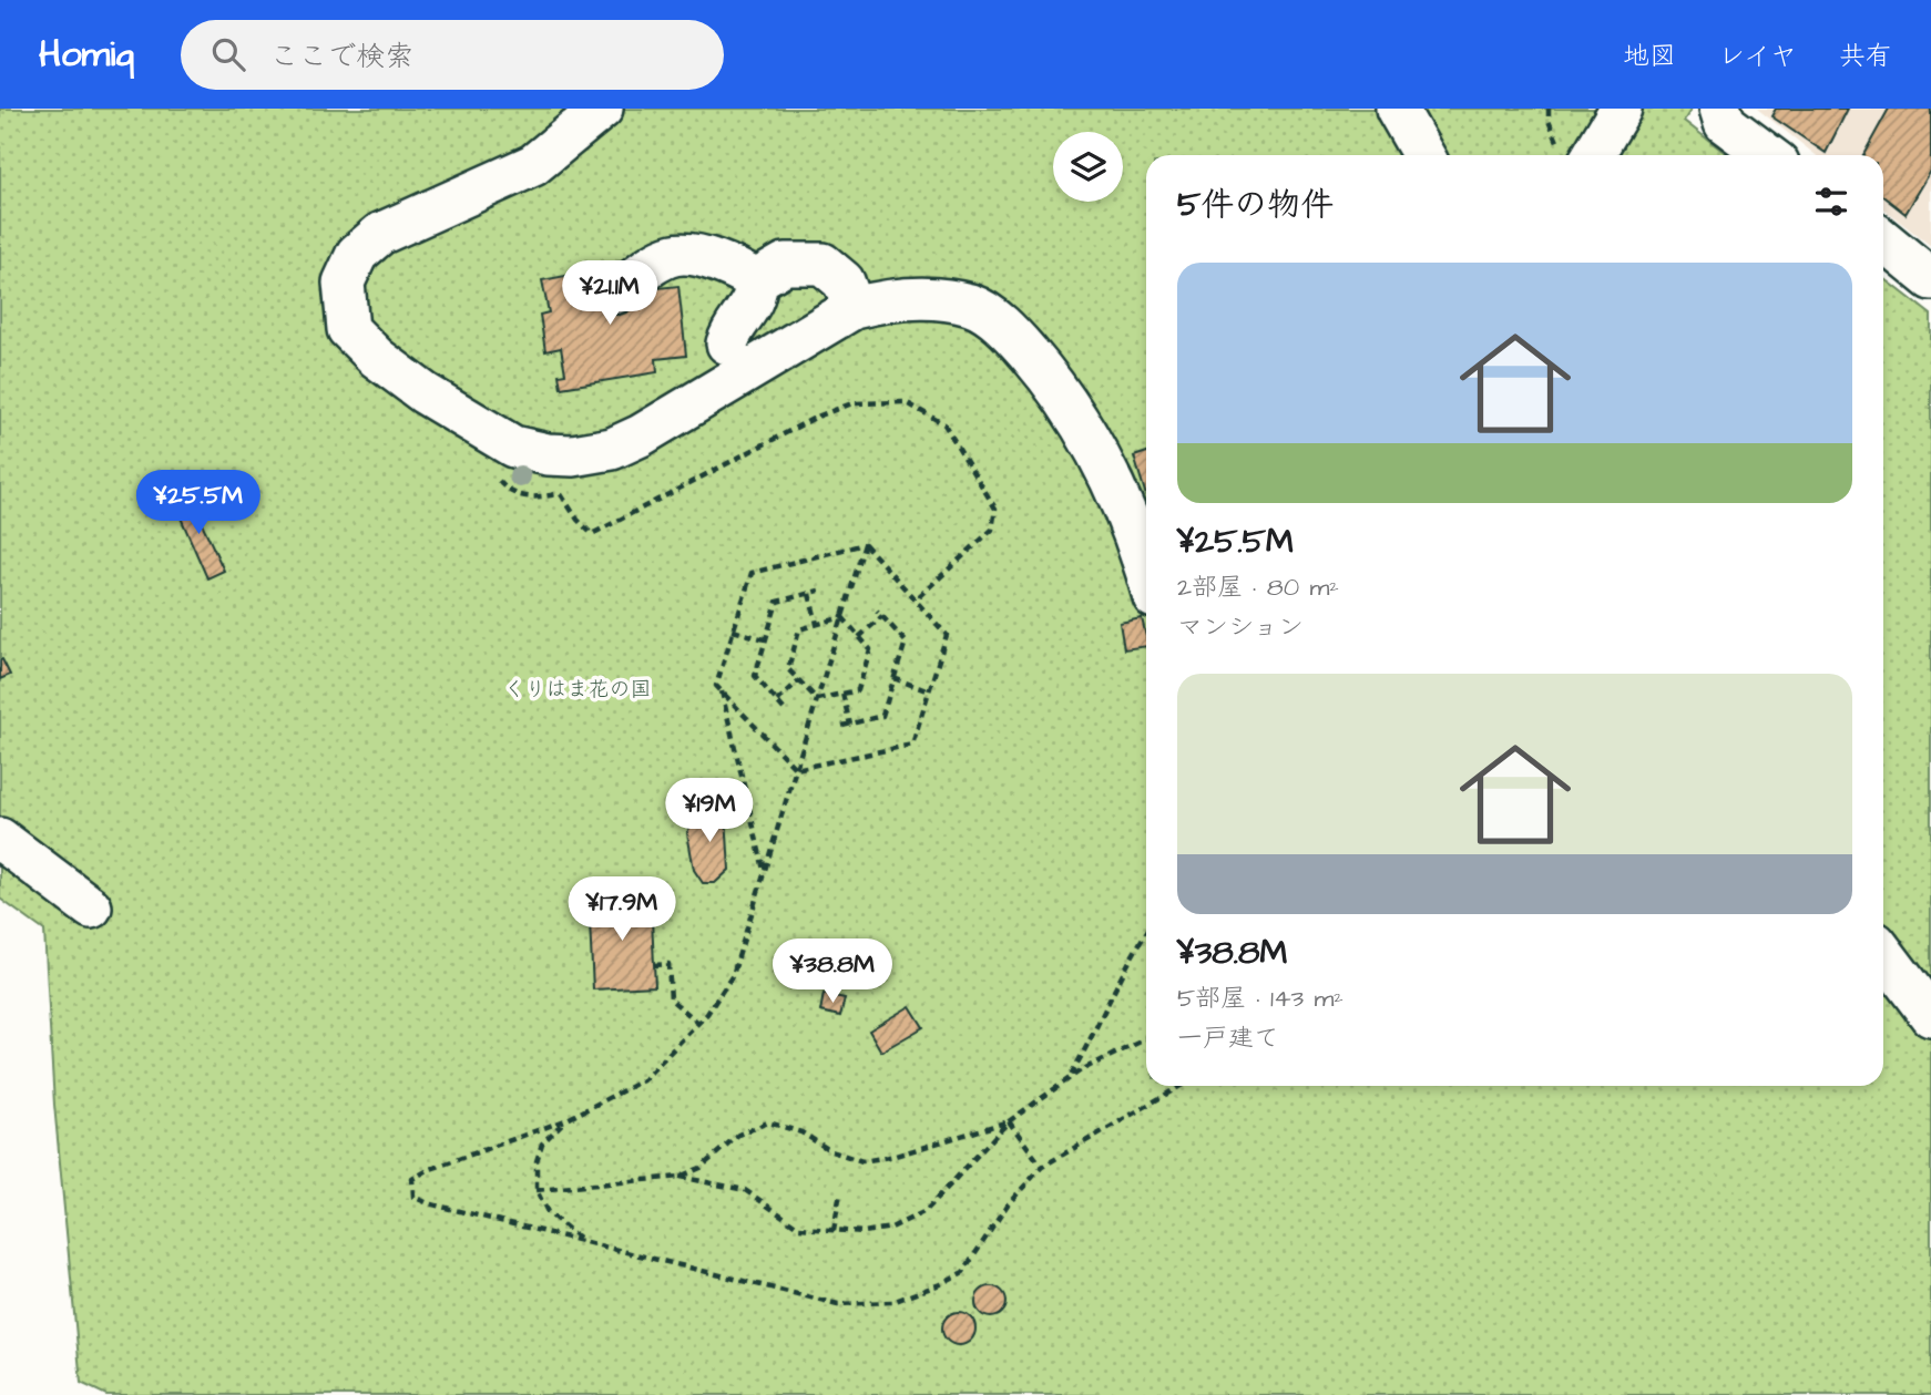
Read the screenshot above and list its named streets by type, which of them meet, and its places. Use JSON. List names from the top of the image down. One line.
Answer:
{"parks":["くりはま花の国"],"page":{"header":"Homiq","search":"ここで検索","nav":["地図","レイヤ","共有"],"heading":"5件の物件","list":[{"name":"¥25.5M","note":"2部屋 · 80 m² · マンション"},{"name":"¥38.8M","note":"5部屋 · 143 m² · 一戸建て"}],"price":["¥21.1M","¥25.5M","¥19M","¥17.9M","¥38.8M"]}}
